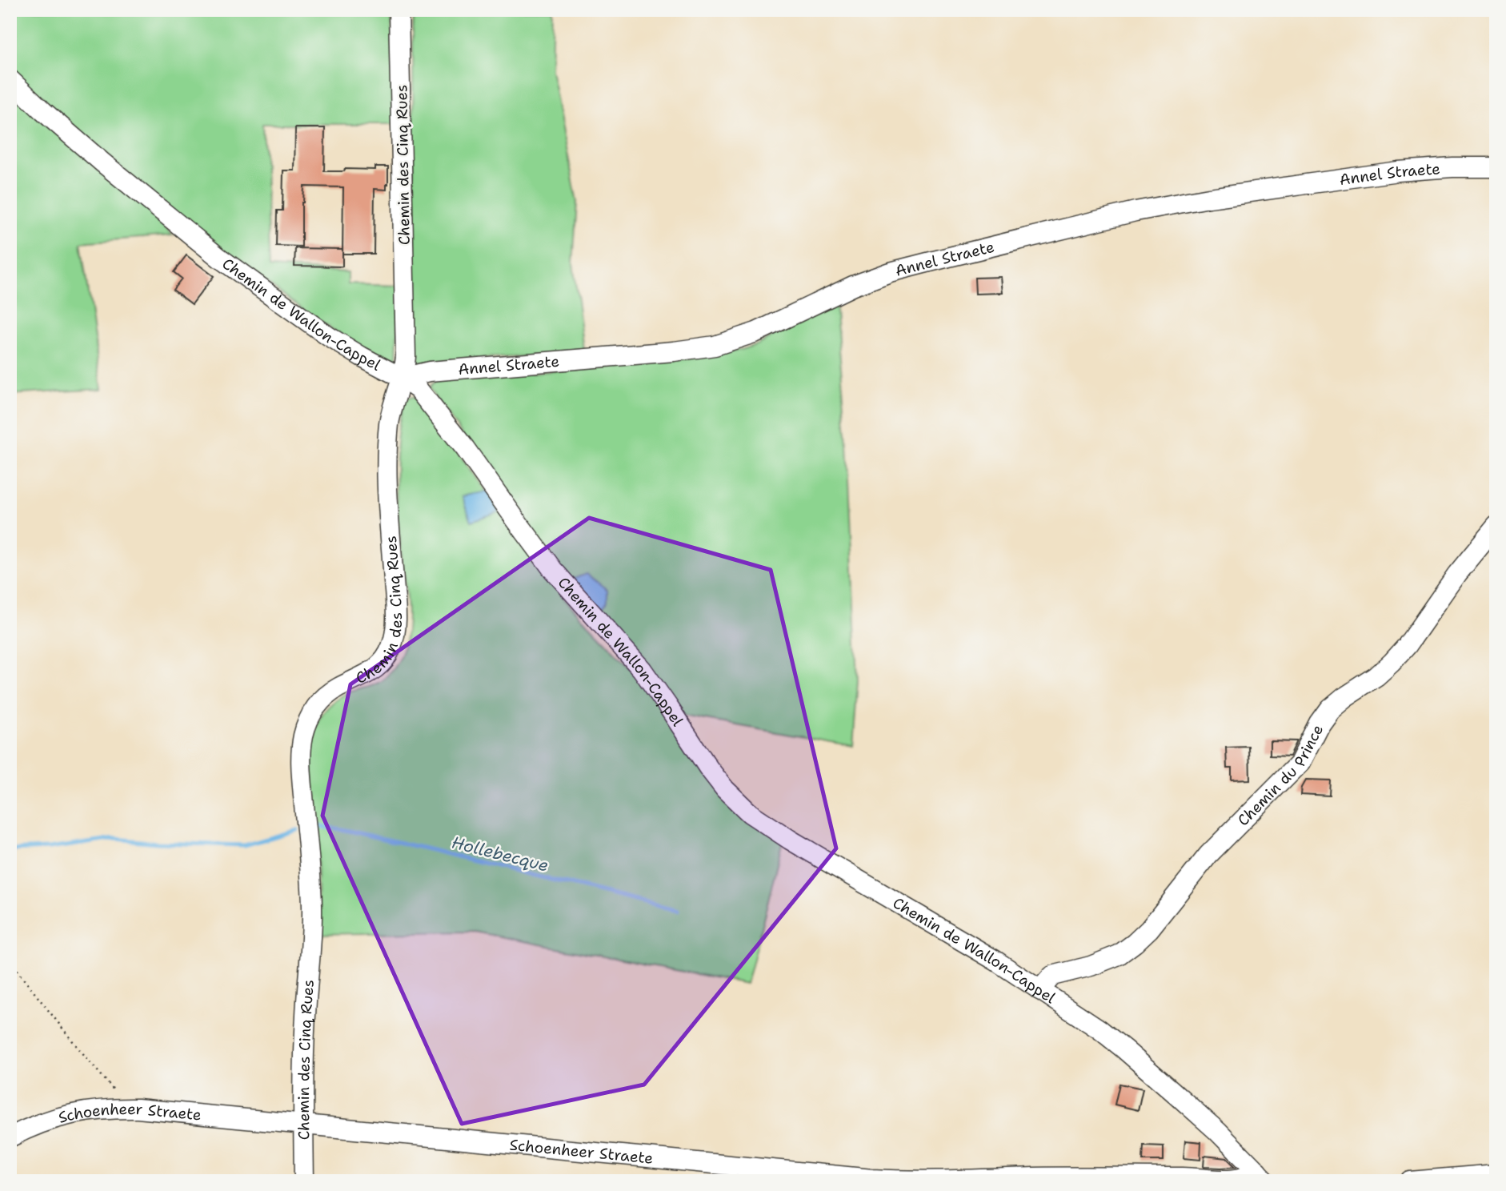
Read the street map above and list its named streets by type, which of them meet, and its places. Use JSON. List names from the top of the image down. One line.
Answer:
{"streets":{"street":["Chemin des Cinq Rues","Annel Straete","Chemin de Wallon-Cappel","Chemin du Prince","Schoenheer Straete"]},"crossings":[["Chemin des Cinq Rues","Annel Straete"],["Chemin des Cinq Rues","Chemin de Wallon-Cappel"],["Chemin des Cinq Rues","Schoenheer Straete"],["Annel Straete","Chemin de Wallon-Cappel"],["Chemin de Wallon-Cappel","Chemin du Prince"],["Chemin de Wallon-Cappel","Schoenheer Straete"]],"water":["Hollebecque"]}
